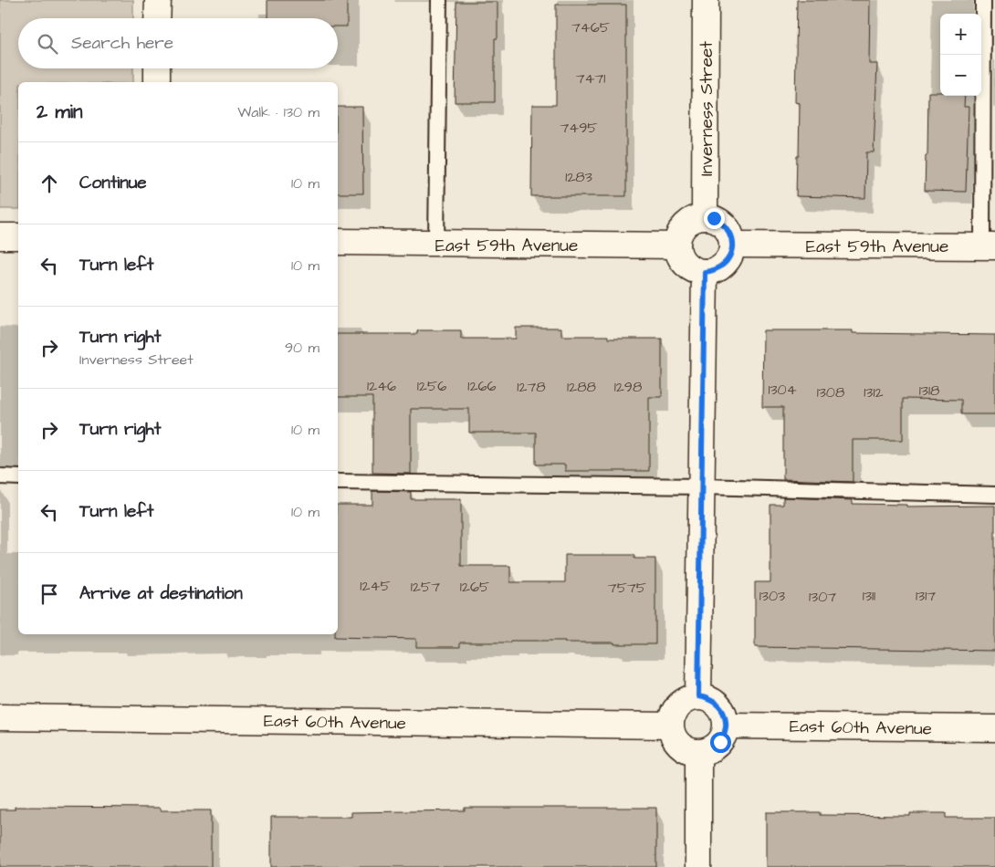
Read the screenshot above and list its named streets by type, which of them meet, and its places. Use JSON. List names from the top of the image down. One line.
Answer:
{"streets":{"street":["Inverness Street","East 59th Avenue","East 60th Avenue"]},"crossings":[["Inverness Street","East 59th Avenue"]],"house_numbers":["7465","7471","7495","1283","1246","1256","1266","1278","1288","1298","1304","1318","1308","1312","1245","1257","1265","7575","1303","1311","1317","1307"],"page":{"map_buttons":["+","−"],"search":"Search here","heading":["2 min","Walk · 130 m"],"list":[["Continue","10 m"],["Turn left","10 m"],["Turn right","Inverness Street","90 m"],["Turn right","10 m"],["Turn left","10 m"],"Arrive at destination"]}}
